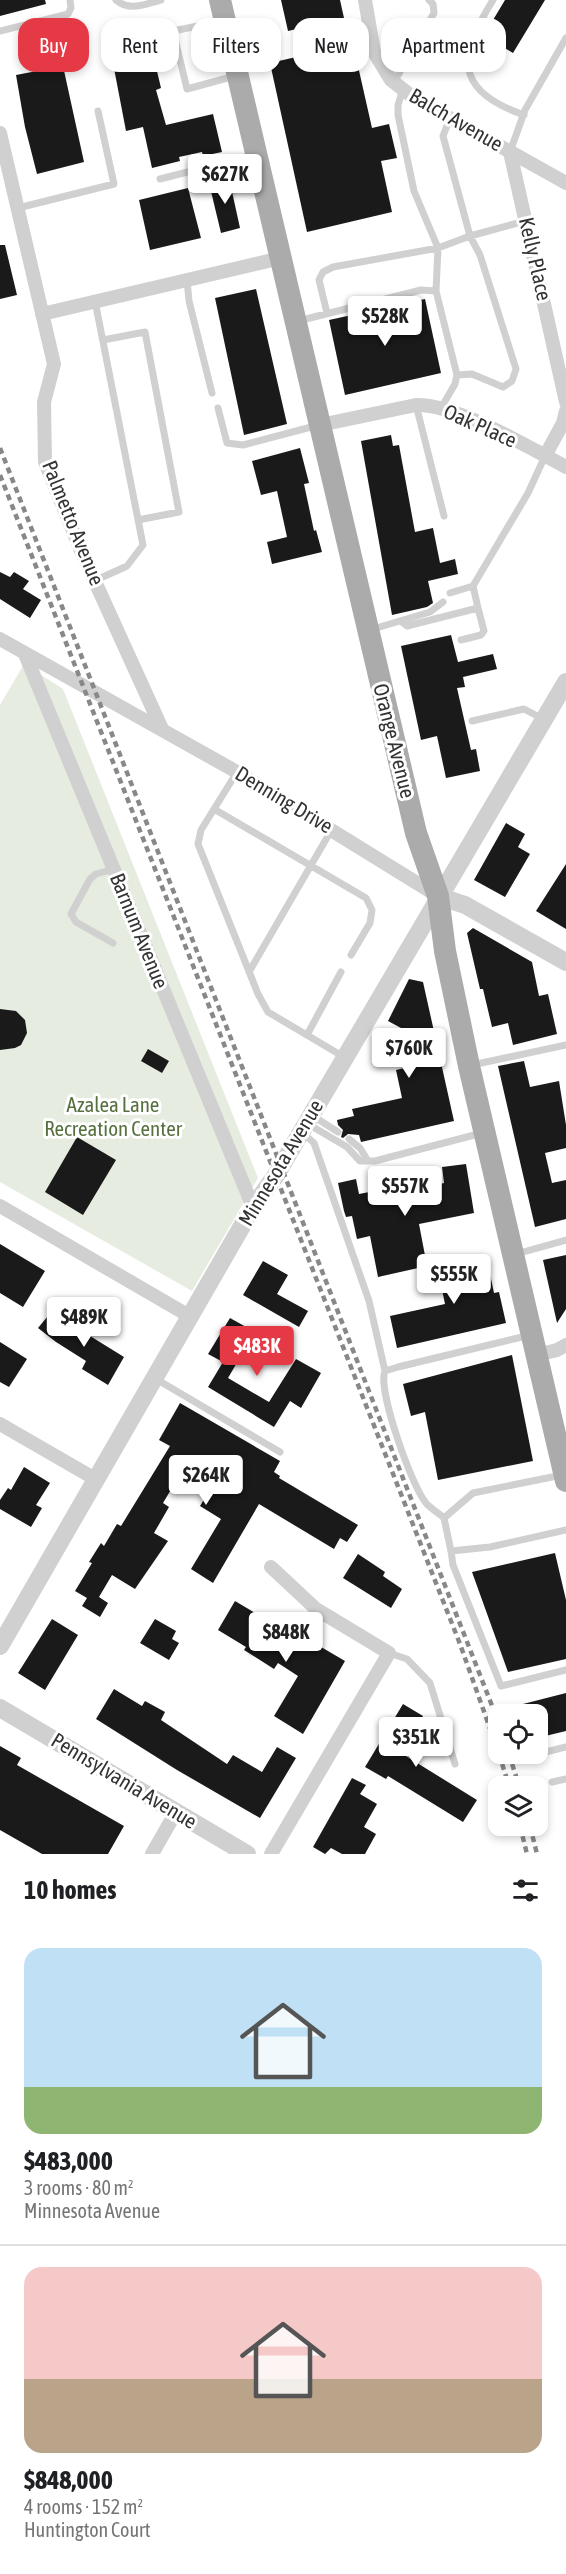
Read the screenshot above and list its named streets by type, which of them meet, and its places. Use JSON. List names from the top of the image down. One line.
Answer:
{"streets":{"main road":["Orange Avenue"],"street":["Balch Avenue","Kelly Place","Oak Place","Palmetto Avenue","Denning Drive","Barnum Avenue","Minnesota Avenue","Pennsylvania Avenue"]},"crossings":[["Balch Avenue","Kelly Place"],["Oak Place","Orange Avenue"],["Palmetto Avenue","Denning Drive"],["Orange Avenue","Denning Drive"],["Orange Avenue","Minnesota Avenue"],["Denning Drive","Barnum Avenue"],["Denning Drive","Minnesota Avenue"],["Barnum Avenue","Minnesota Avenue"]],"parks":["Azalea Lane Recreation Center"],"page":{"chip":["Buy","Rent","Filters","New","Apartment"],"price":["$627K","$528K","$760K","$557K","$555K","$489K","$483K","$264K","$848K","$351K"],"heading":"10 homes","list":[{"name":"$483,000","note":"3 rooms · 80 m² · Minnesota Avenue"},{"name":"$848,000","note":"4 rooms · 152 m² · Huntington Court"}]}}
